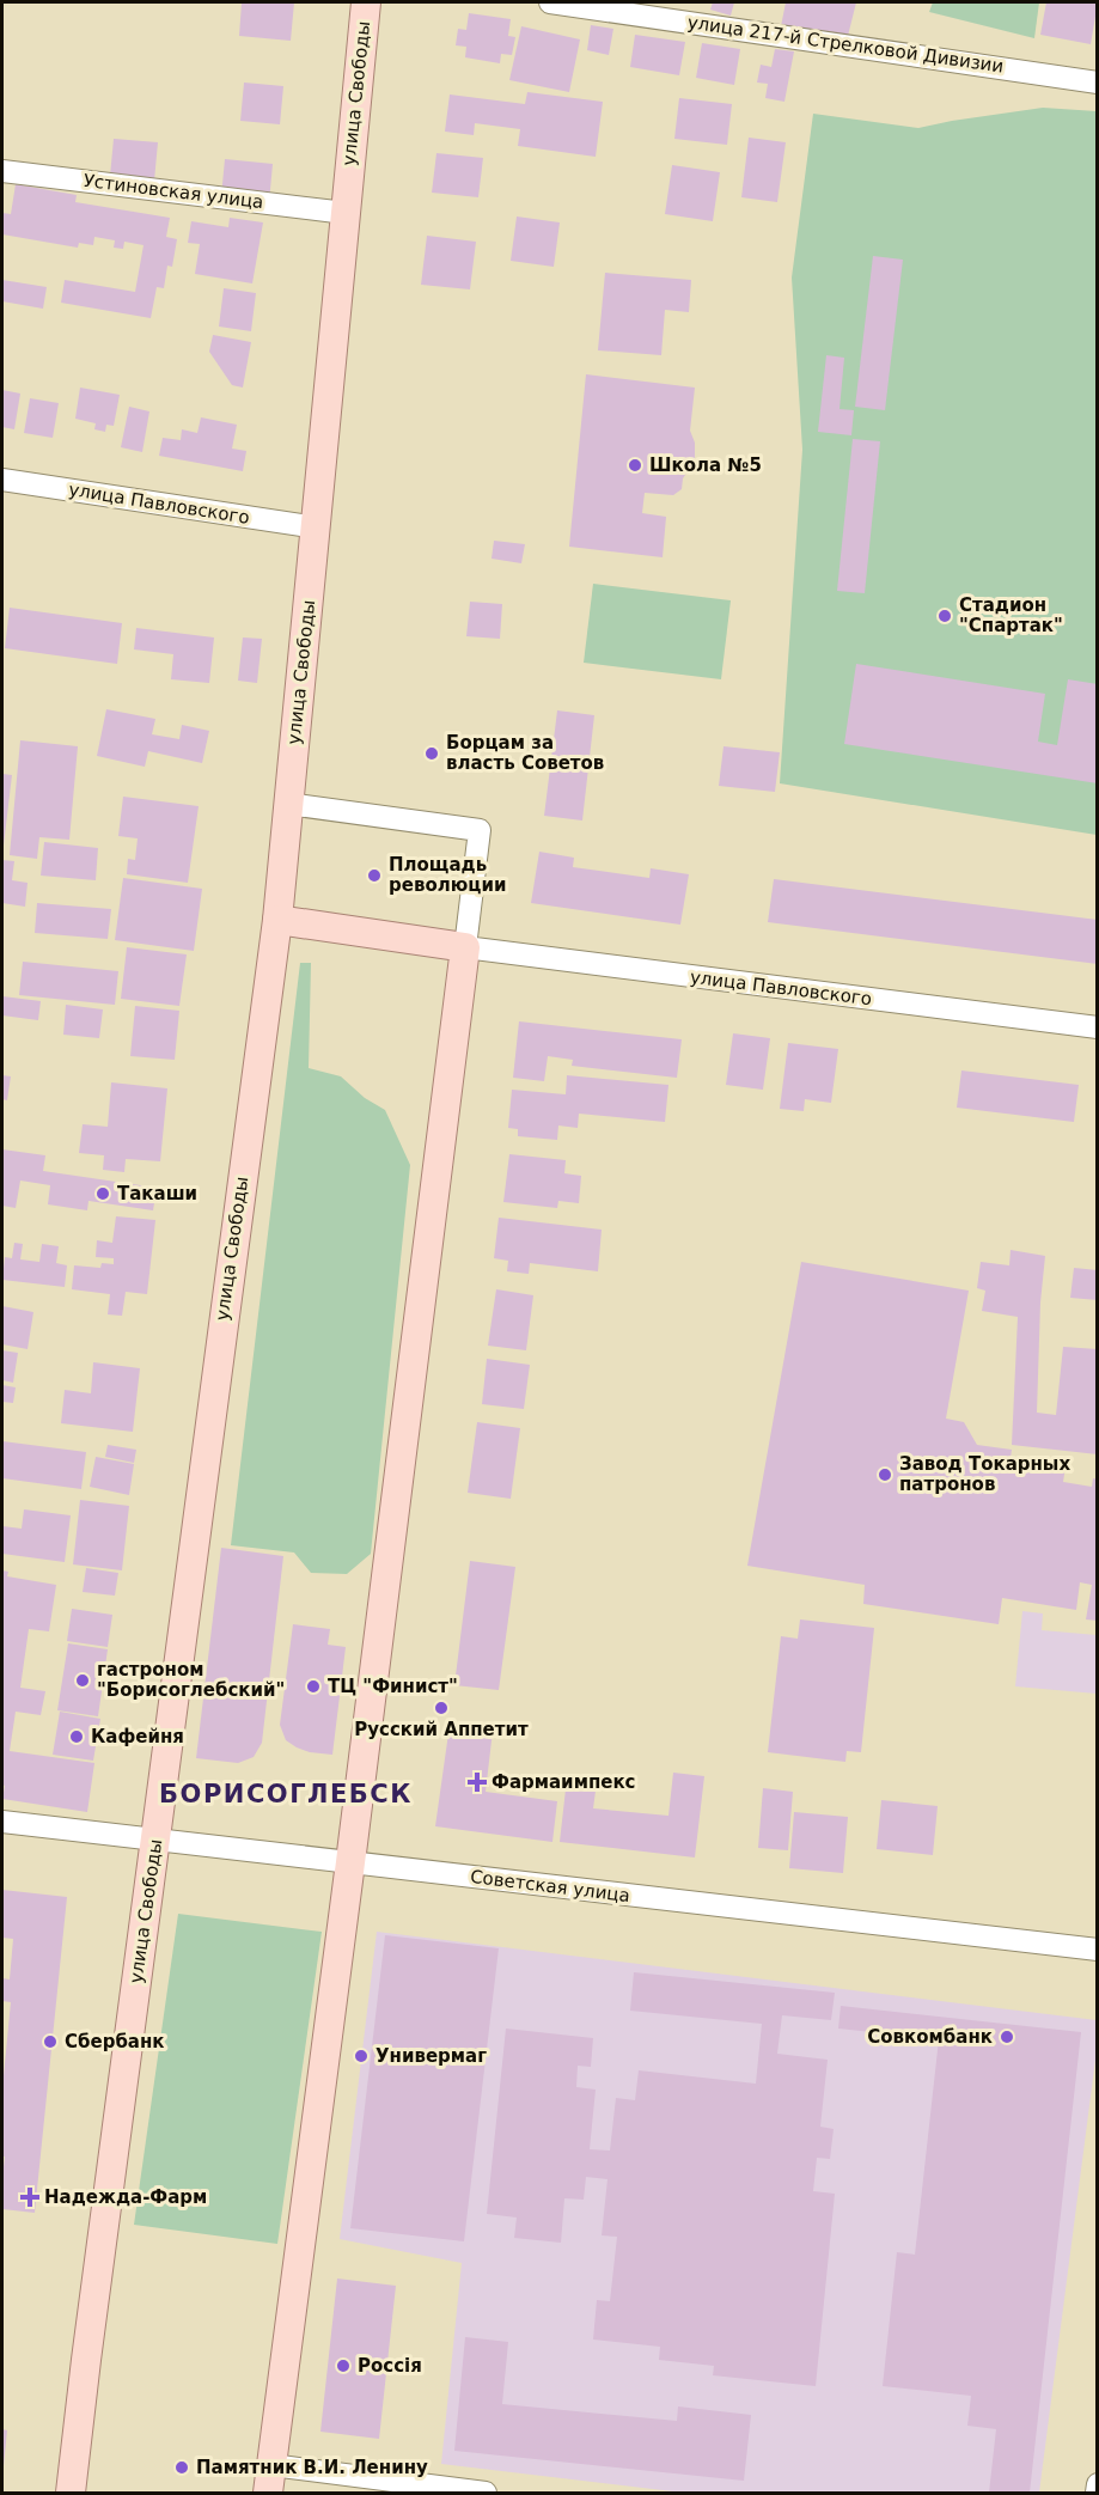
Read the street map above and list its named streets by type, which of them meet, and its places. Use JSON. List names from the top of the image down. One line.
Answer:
{"streets":{"main road":["улица Свободы"],"street":["улица 217-й Стрелковой Дивизии","Устиновская улица","улица Павловского","Советская улица"]},"crossings":[["улица Свободы","Устиновская улица"],["улица Свободы","улица Павловского"],["улица Свободы","Советская улица"]],"districts":["БОРИСОГЛЕБСК"],"places":{"other":["Школа №5","Стадион \"Спартак\"","Борцам за власть Советов","Площадь революции","Такаши","Завод Токарных патронов","гастроном \"Борисоглебский\"","ТЦ \"Финист\"","Русский Аппетит","Кафейня","Совкомбанк","Сбербанк","Универмаг","Россiя","Памятник В.И. Ленину"],"health":["Фармаимпекс","Надежда-Фарм"]}}
